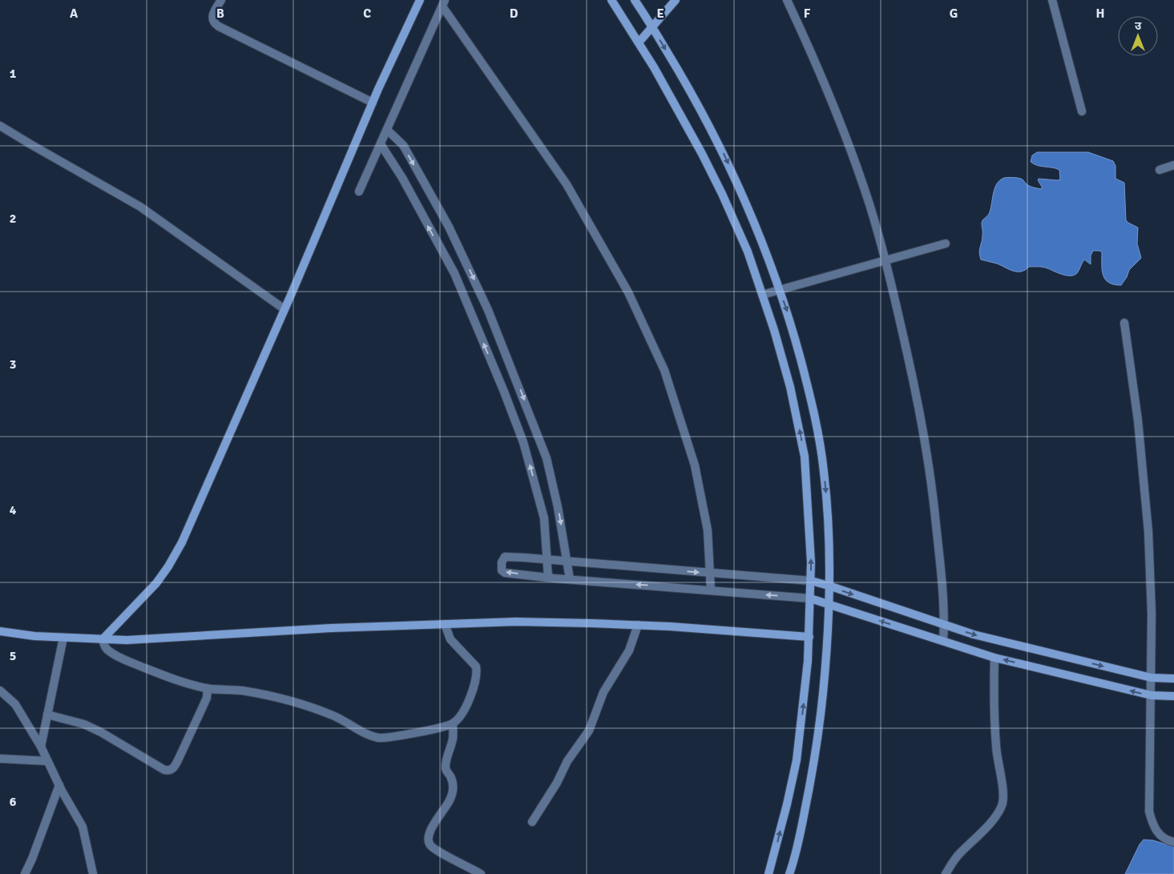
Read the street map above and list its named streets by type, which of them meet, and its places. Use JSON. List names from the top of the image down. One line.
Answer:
{"north":"top","grid":{"columns":["A","B","C","D","E","F","G","H"],"rows":["1","2","3","4","5","6"]}}
